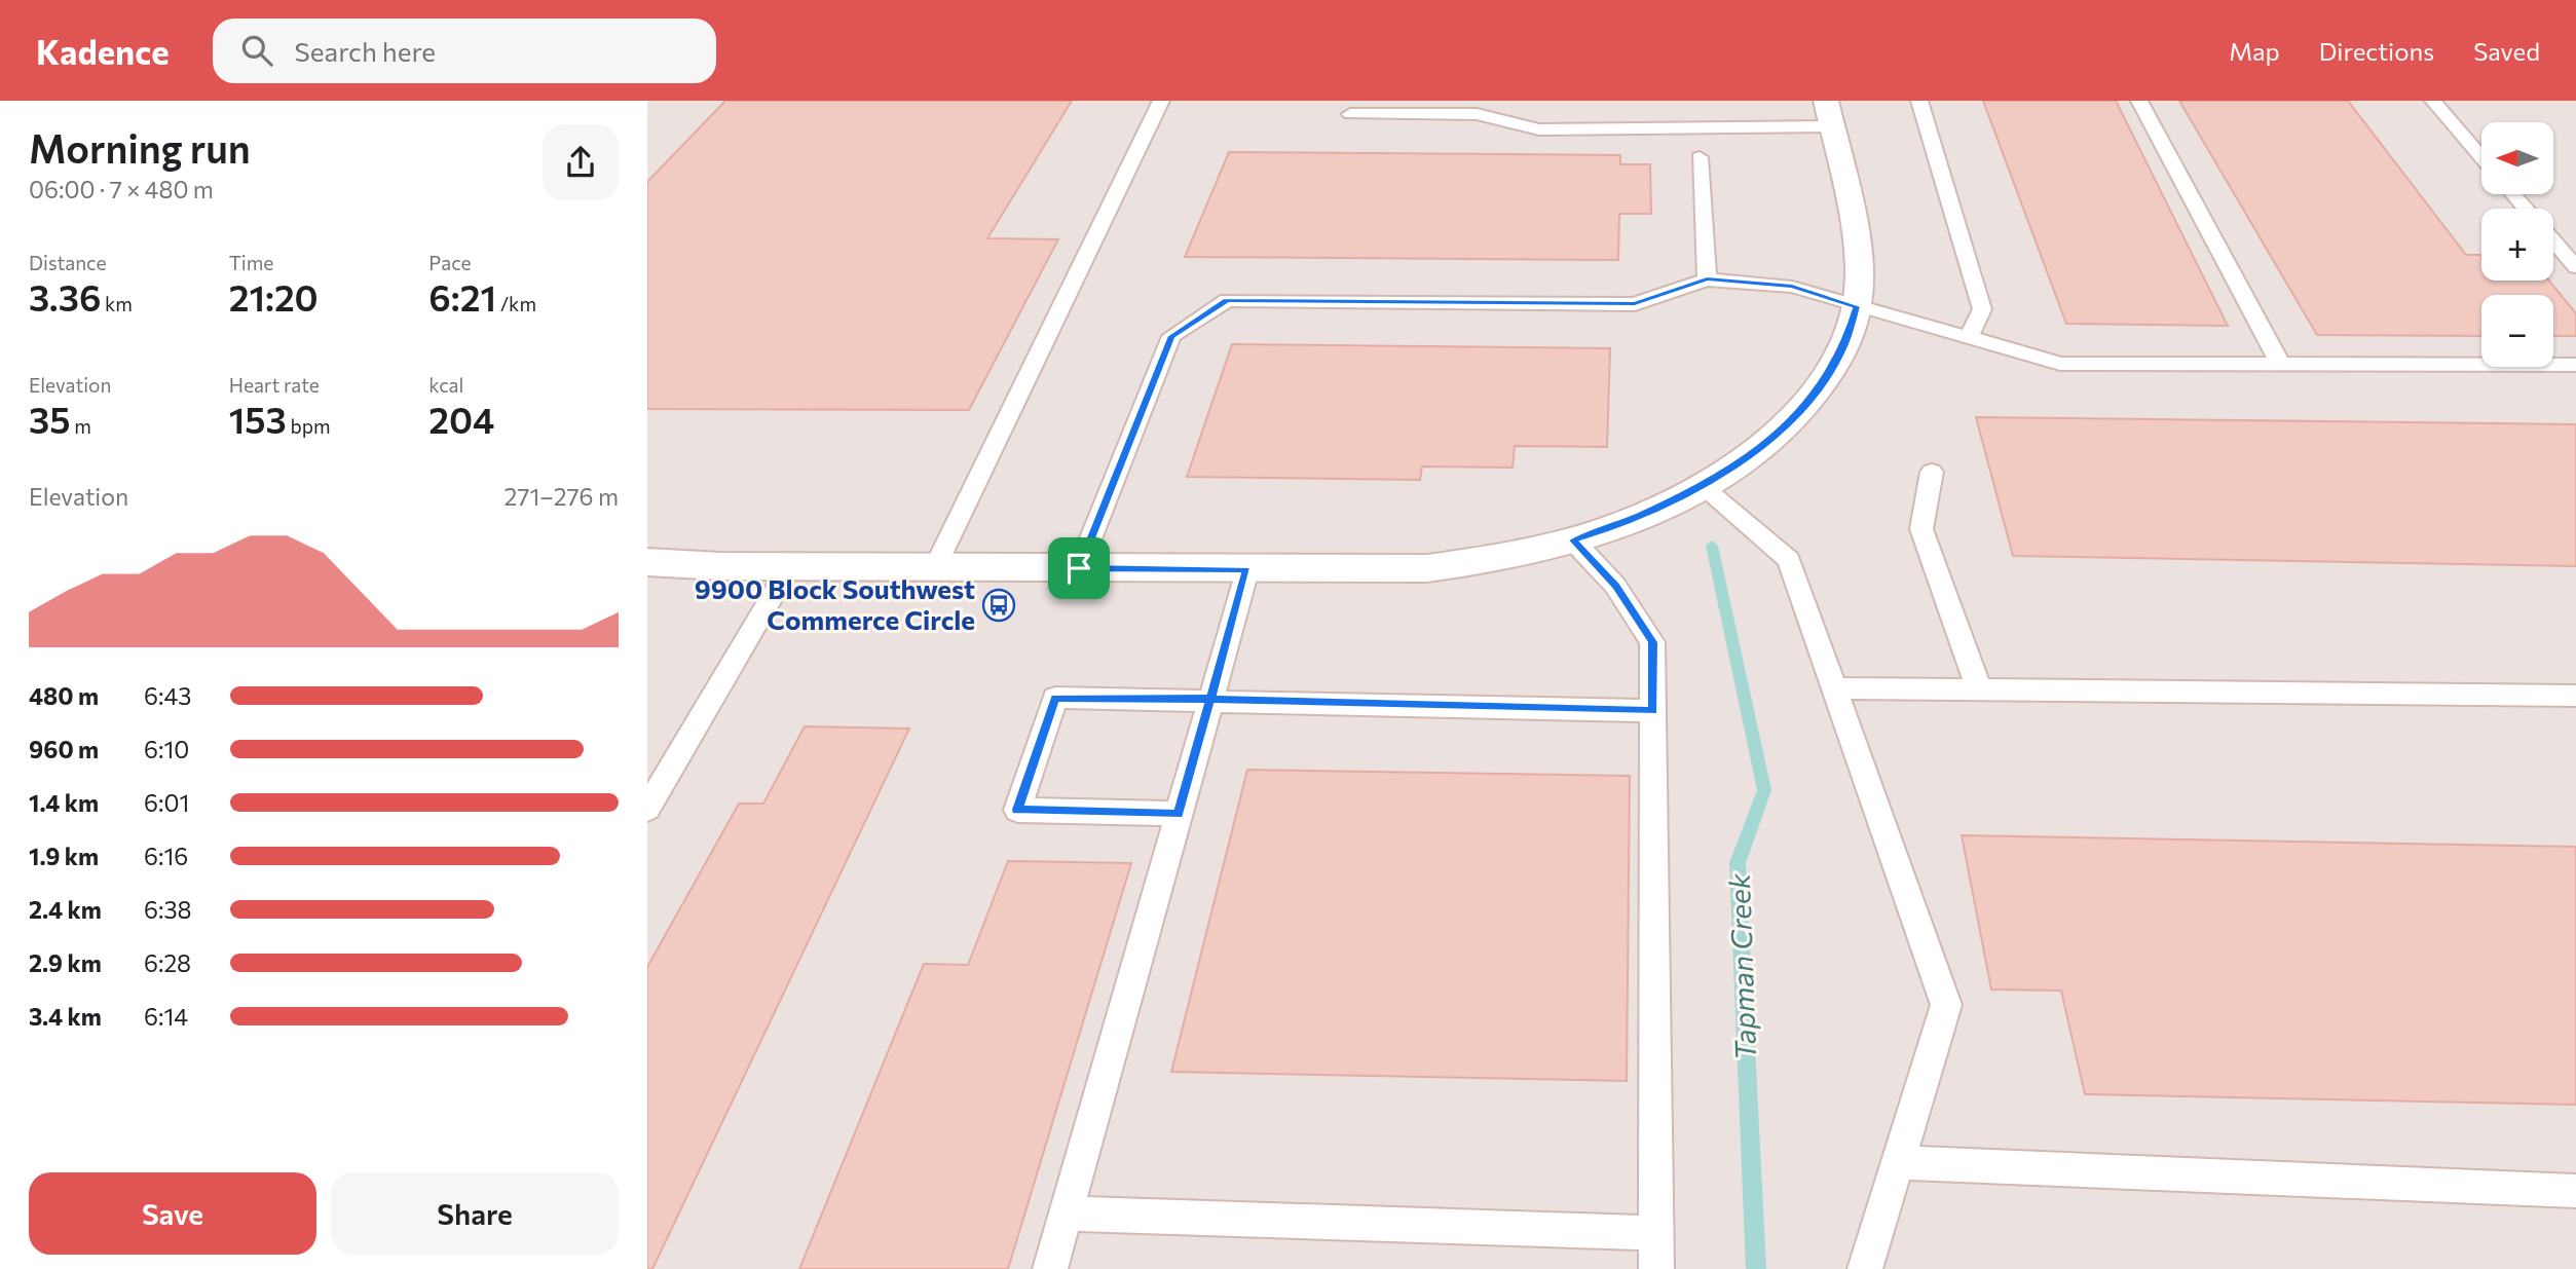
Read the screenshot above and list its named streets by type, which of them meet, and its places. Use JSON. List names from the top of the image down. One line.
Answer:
{"water":["Tapman Creek"],"places":{"bus stop":["9900 Block Southwest Commerce Circle"]},"north":"left","page":{"header":"Kadence","search":"Search here","nav":["Map","Directions","Saved"],"heading":["Morning run","06:00 · 7 × 480 m"],"map_buttons":["+","−"],"stats":[["Distance","3.36 km"],["Time","21:20"],["Pace","6:21 /km"],["Elevation","35 m"],["Heart rate","153 bpm"],["kcal","204"]],"chart":["Elevation","271–276 m"],"list":[{"name":"480 m","note":"6:43"},{"name":"960 m","note":"6:10"},{"name":"1.4 km","note":"6:01"},{"name":"1.9 km","note":"6:16"},{"name":"2.4 km","note":"6:38"},{"name":"2.9 km","note":"6:28"},{"name":"3.4 km","note":"6:14"}],"buttons":["Save","Share"]}}
